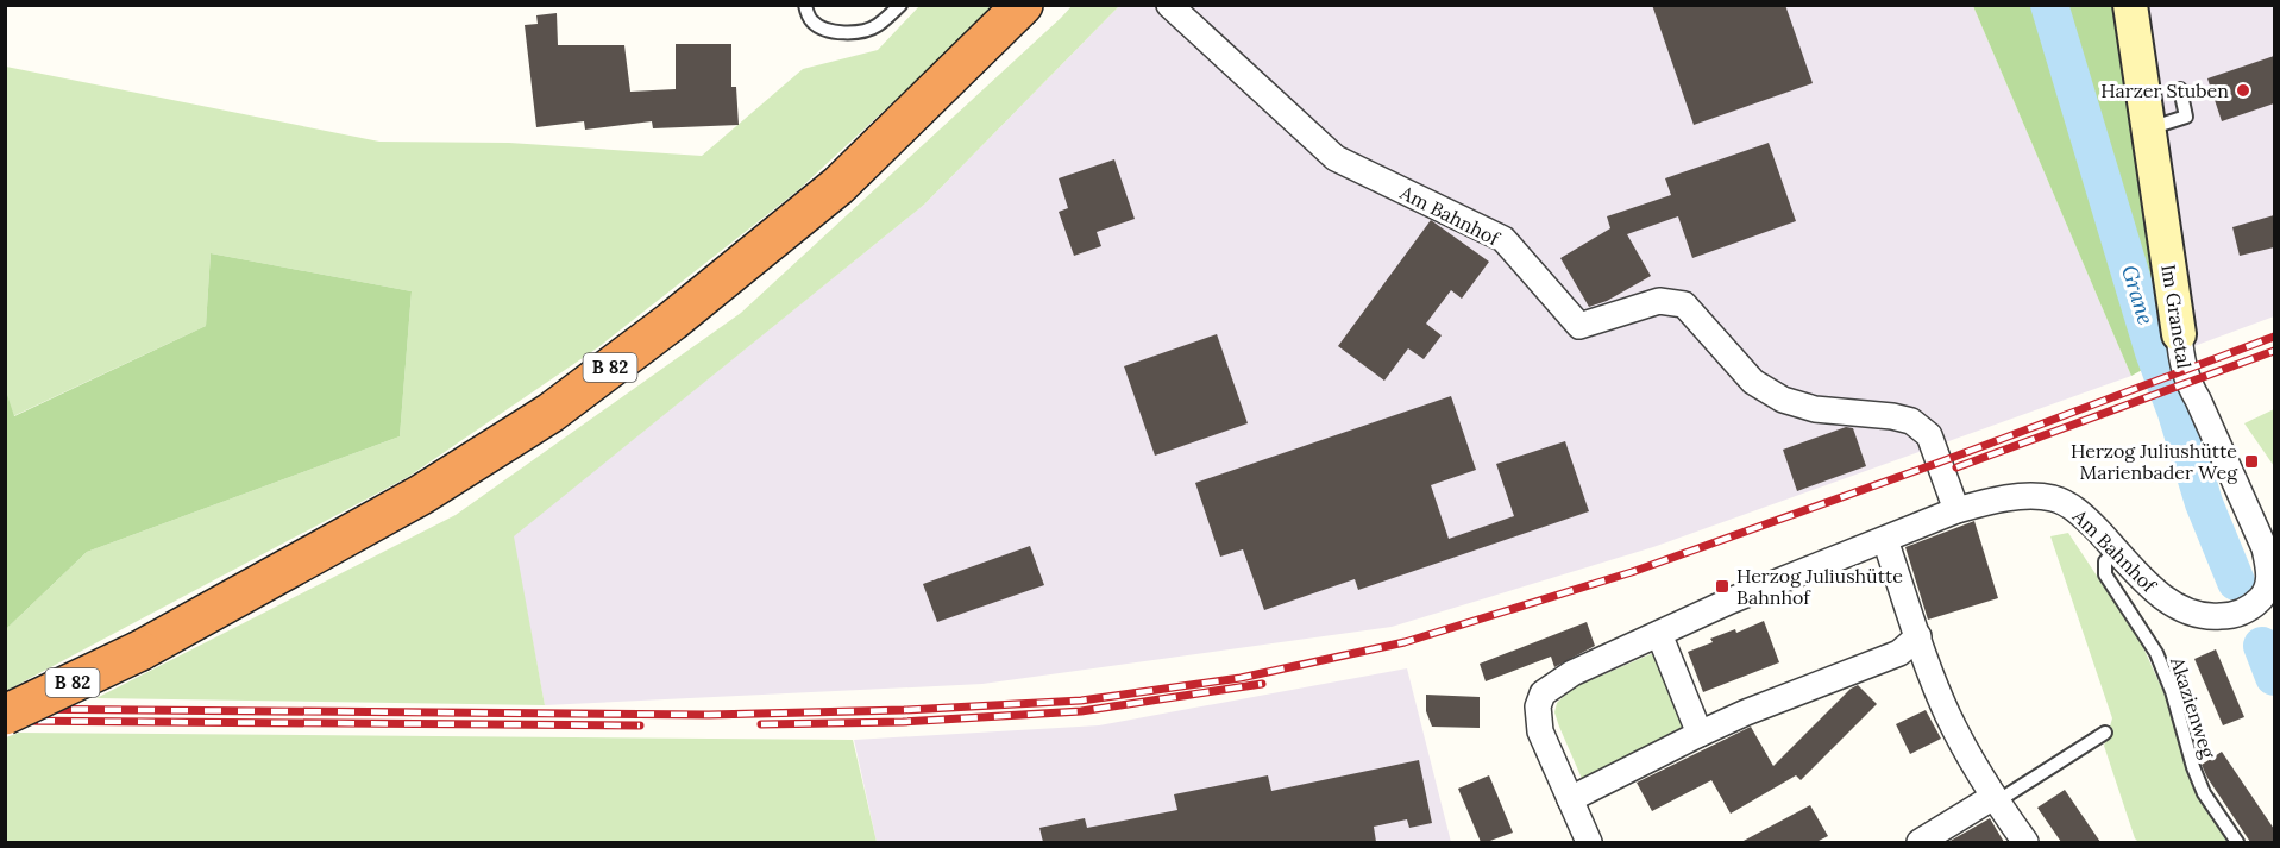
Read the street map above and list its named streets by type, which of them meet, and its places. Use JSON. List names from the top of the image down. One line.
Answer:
{"streets":{"highway":["B 82"],"street":["Am Bahnhof","Im Granetal"],"lane":["Akazienweg"]},"crossings":[["Am Bahnhof","Im Granetal"],["Am Bahnhof","Akazienweg"]],"water":["Grane"],"places":{"other":["Harzer Stuben"],"transit":["Herzog Juliushütte Marienbader Weg","Herzog Juliushütte Bahnhof"]}}
